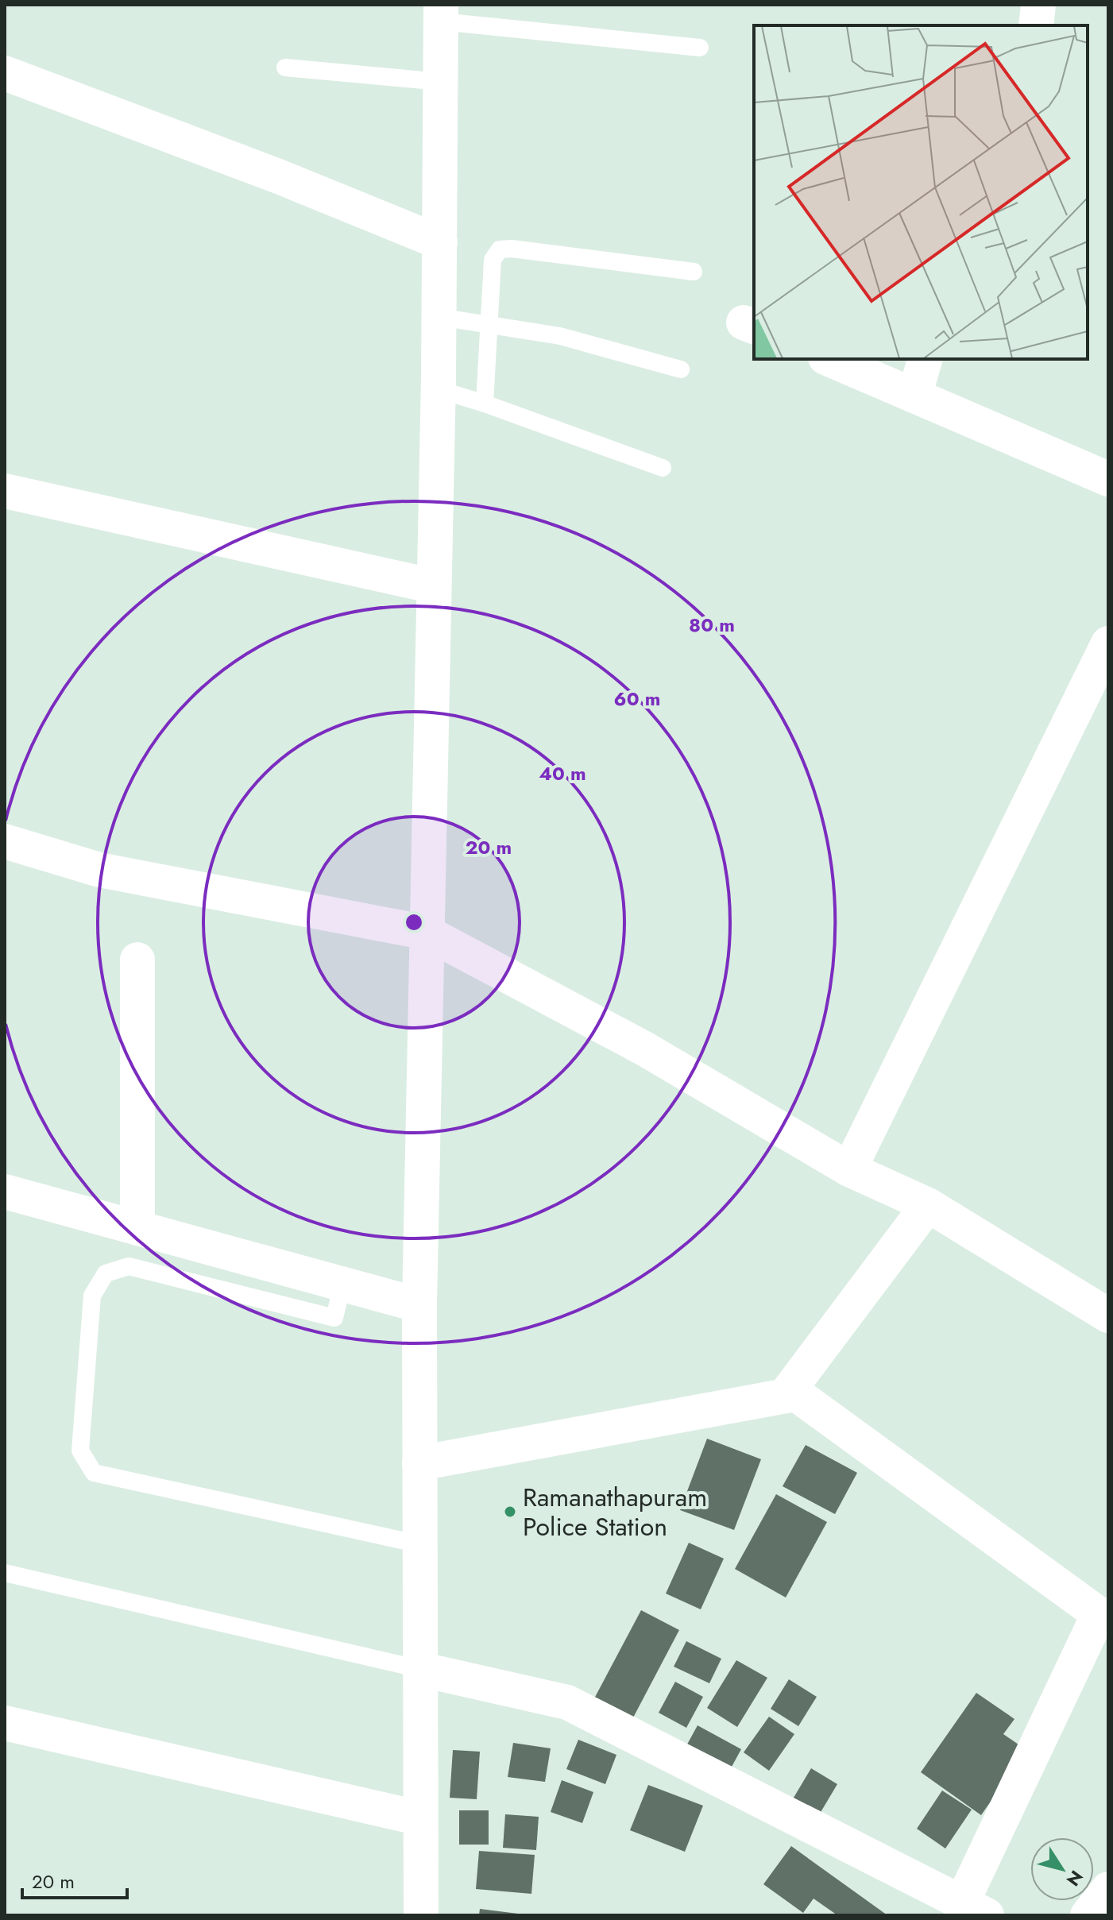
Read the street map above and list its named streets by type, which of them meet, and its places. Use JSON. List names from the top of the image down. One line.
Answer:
{"places":["Ramanathapuram Police Station"],"scale_bar":"20 m","north":"bottom right","rings":["80 m","60 m","40 m","20 m"]}
